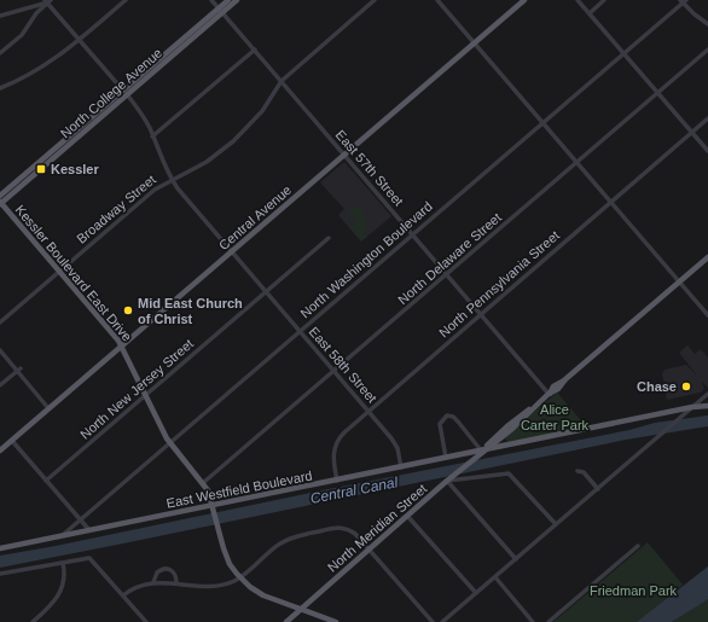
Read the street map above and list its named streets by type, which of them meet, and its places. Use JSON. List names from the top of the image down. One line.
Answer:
{"streets":{"main road":["North College Avenue","Central Avenue","Kessler Boulevard East Drive","East Westfield Boulevard","North Meridian Street"],"street":["East 57th Street","Broadway Street","North Delaware Street","North Washington Boulevard","North Pennsylvania Street","East 58th Street","North New Jersey Street"]},"crossings":[["North College Avenue","East 57th Street"],["North College Avenue","Kessler Boulevard East Drive"],["North College Avenue","East 58th Street"],["East 57th Street","Broadway Street"],["East 57th Street","Central Avenue"],["East 57th Street","North Delaware Street"],["East 57th Street","North Washington Boulevard"],["East 57th Street","North Pennsylvania Street"],["East 57th Street","North Meridian Street"],["Broadway Street","Kessler Boulevard East Drive"],["Broadway Street","East 58th Street"],["Central Avenue","Kessler Boulevard East Drive"],["Central Avenue","East 58th Street"],["North Delaware Street","Kessler Boulevard East Drive"],["North Delaware Street","East 58th Street"],["North Washington Boulevard","Kessler Boulevard East Drive"],["North Washington Boulevard","East 58th Street"],["North Washington Boulevard","East Westfield Boulevard"],["Kessler Boulevard East Drive","North New Jersey Street"],["Kessler Boulevard East Drive","East Westfield Boulevard"],["Kessler Boulevard East Drive","North Meridian Street"],["North Pennsylvania Street","East 58th Street"],["North Pennsylvania Street","East Westfield Boulevard"],["East 58th Street","North New Jersey Street"],["East 58th Street","East Westfield Boulevard"],["East Westfield Boulevard","North Meridian Street"]],"water":["Central Canal"],"parks":["Alice Carter Park","Friedman Park"],"places":{"transit":["Kessler"],"other":["Mid East Church of Christ","Chase"]}}
